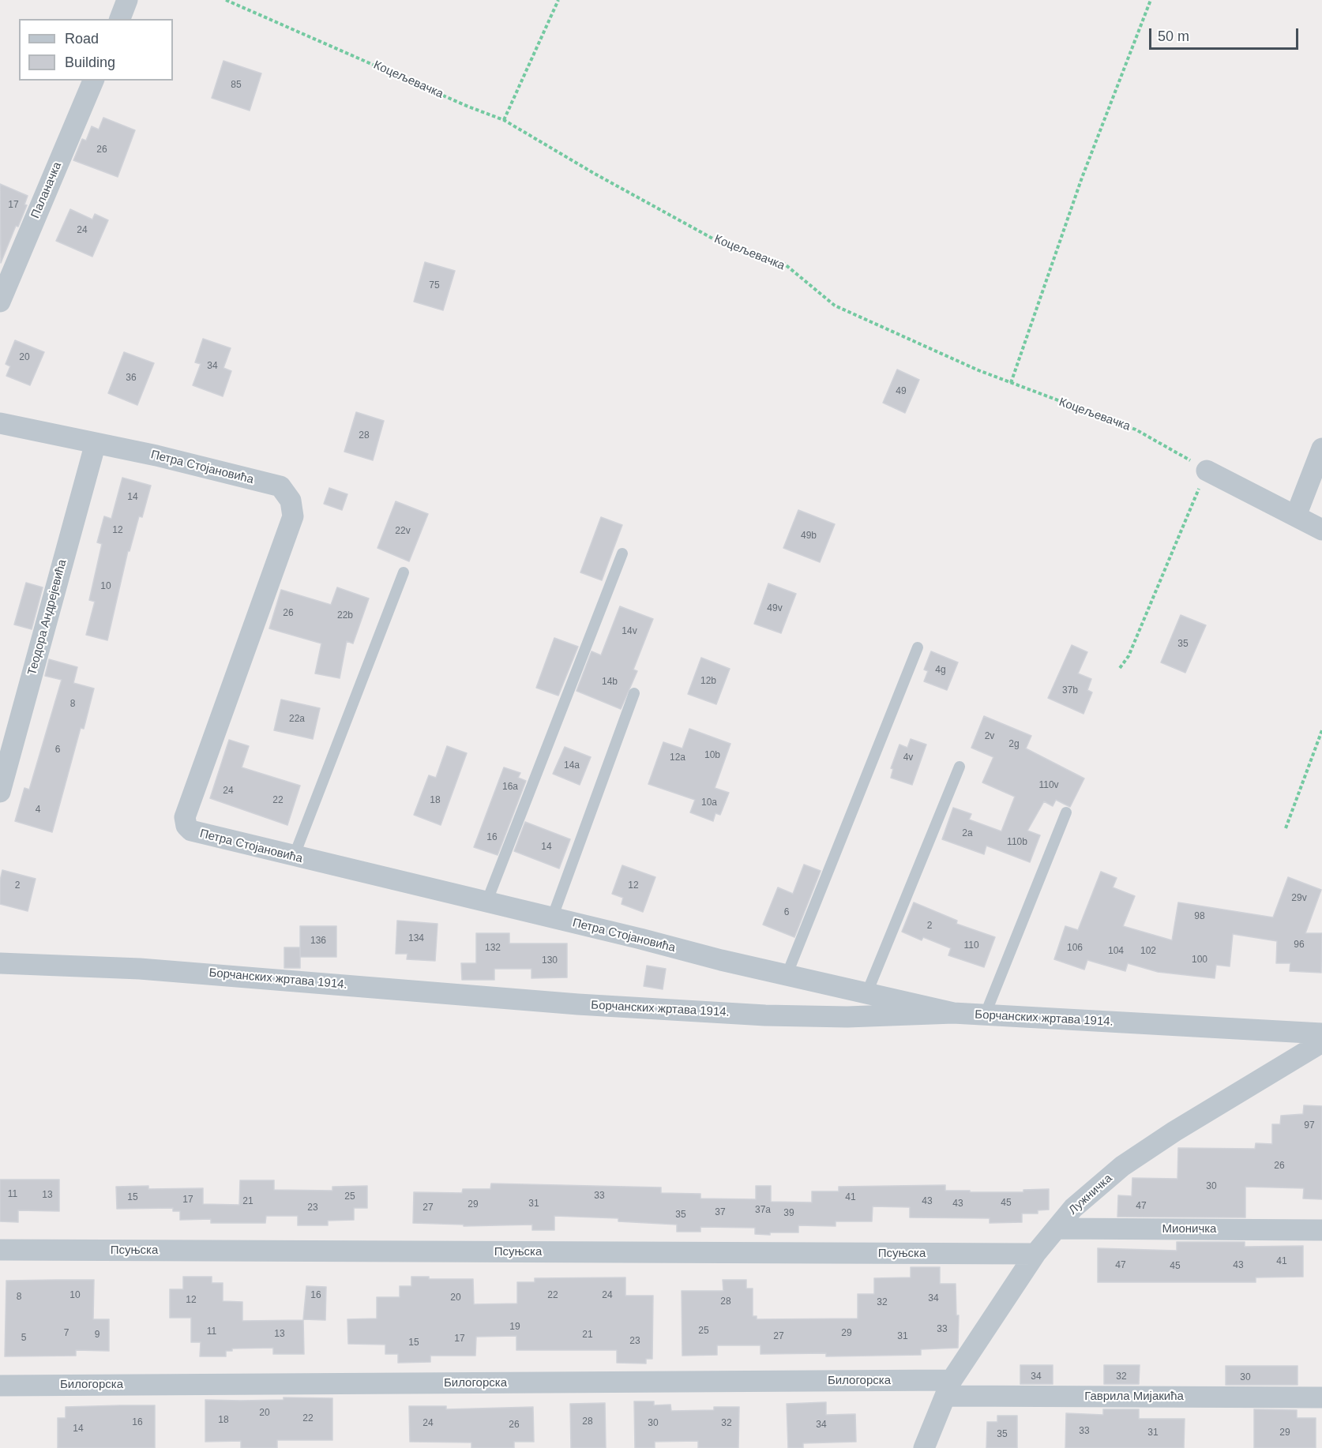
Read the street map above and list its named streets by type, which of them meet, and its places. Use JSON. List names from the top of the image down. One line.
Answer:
{"streets":{"street":["Паланачка","Петра Стојановића","Теодора Андрејевића","Борчанских жртава 1914.","Лужничка","Мионичка","Псуњска","Билогорска","Гаврила Мијакића"],"path":["Коцељевачка"]},"crossings":[["Петра Стојановића","Теодора Андрејевића"],["Петра Стојановића","Борчанских жртава 1914."],["Лужничка","Мионичка"],["Лужничка","Псуњска"],["Лужничка","Билогорска"],["Лужничка","Гаврила Мијакића"],["Билогорска","Гаврила Мијакића"]],"house_numbers":["85","26","17","24","75","20","34","36","49","28","14","12","22v","49b","10","49v","26","22b","14v","35","4g","12b","14b","37b","8","22a","2v","2g","6","10b","12a","4v","14a","110v","16a","24","22","18","10a","4","2a","16","110b","14","2","12","29v","6","98","2","134","136","96","110","132","106","104","102","100","130","97","26","30","11","13","33","25","15","41","17","21","43","45","31","43","29","47","23","27","37a","37","39","35","41","47","43","45","10","16","22","24","8","20","34","12","28","32","19","33","25","11","7","29","13","9","21","27","31","5","17","23","15","34","32","30","20","22","18","28","16","24","30","32","26","34","14","33","31","29","35"],"legend":["Road","Building"],"scale_bar":"50 m"}
